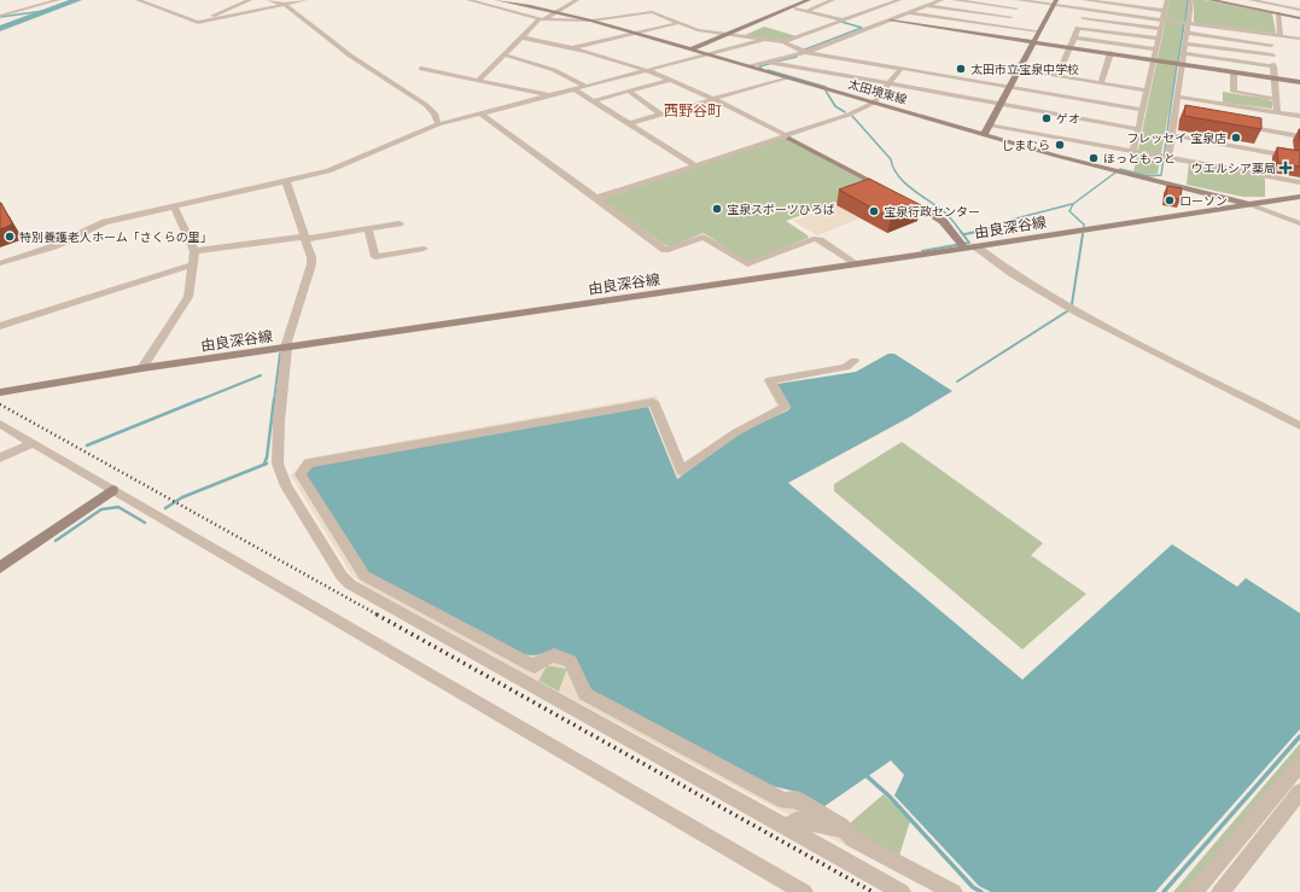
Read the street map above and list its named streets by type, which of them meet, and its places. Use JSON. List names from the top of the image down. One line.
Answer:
{"streets":{"main road":["太田境東線","由良深谷線"]},"crossings":[["太田境東線","由良深谷線"]],"districts":["西野谷町"],"places":{"other":["太田市立宝泉中学校","ゲオ","フレッセイ 宝泉店","しまむら","ほっともっと","ローソン","宝泉スポーツひろば","宝泉行政センター","特別養護老人ホーム「さくらの里」"],"health":["ウエルシア薬局"]}}
